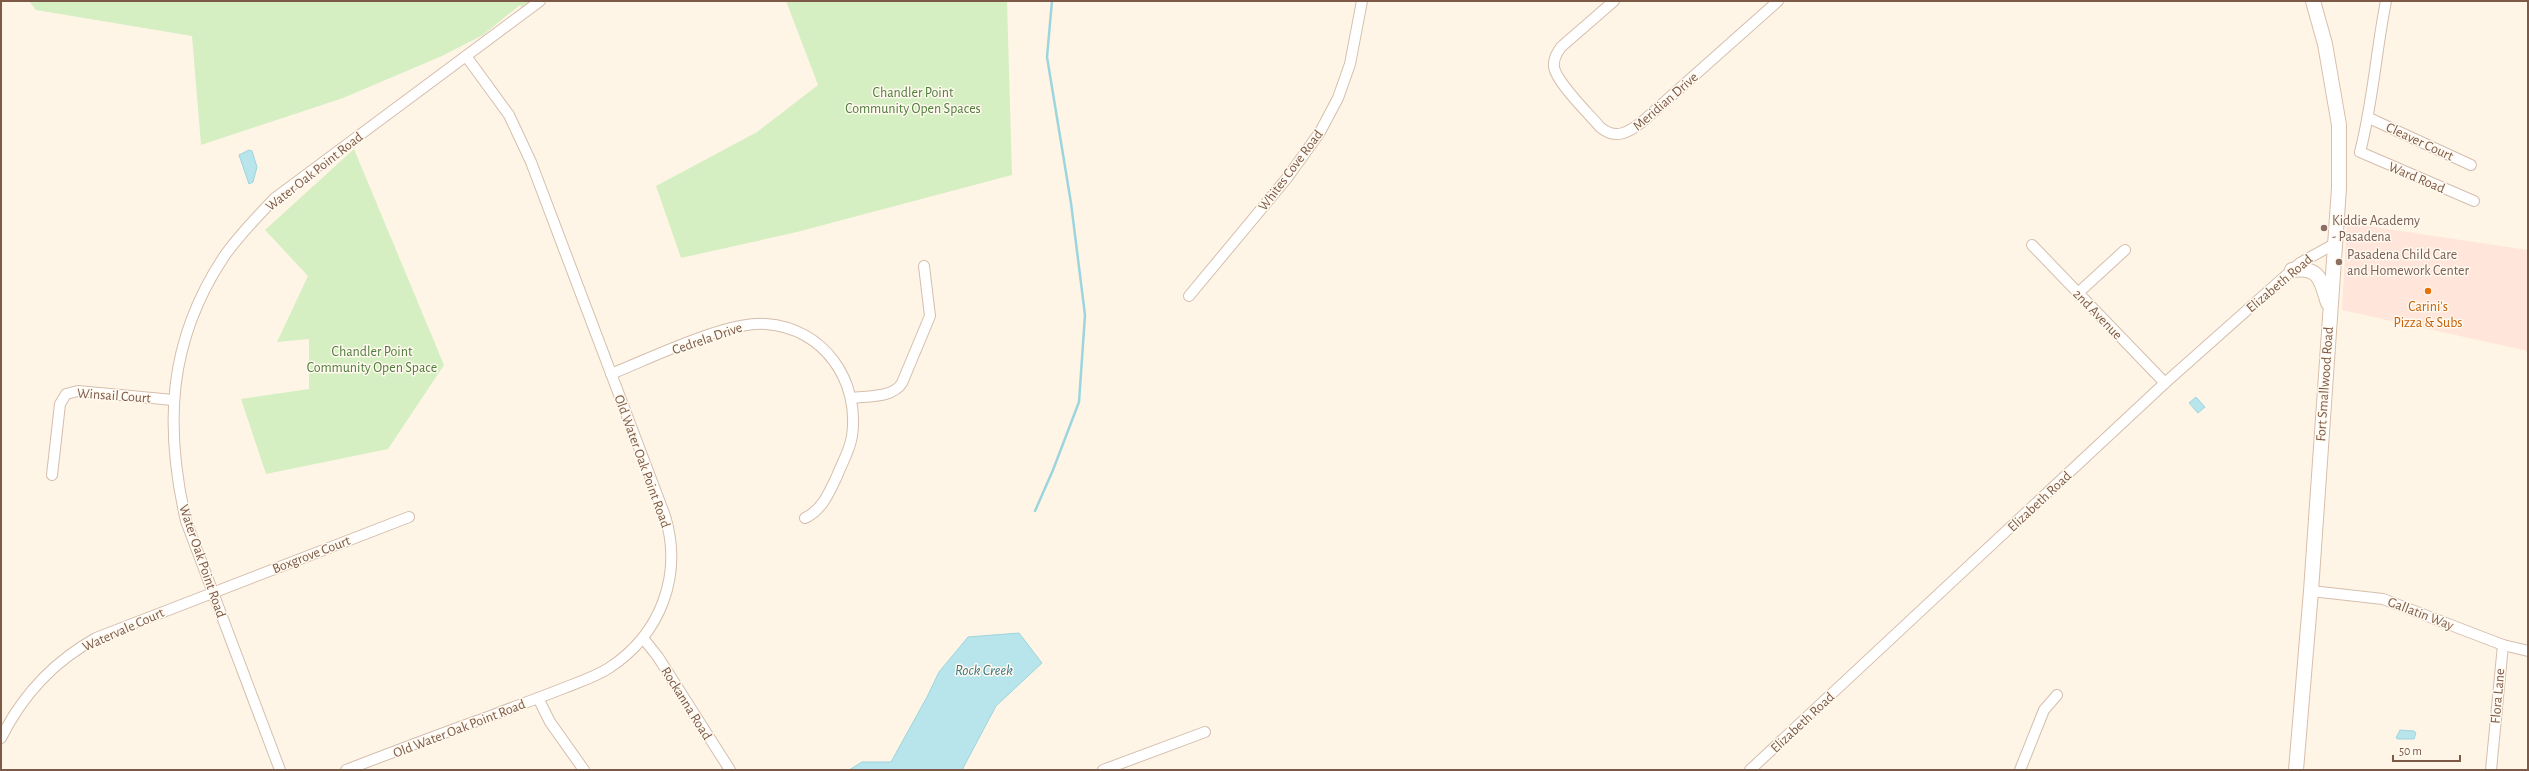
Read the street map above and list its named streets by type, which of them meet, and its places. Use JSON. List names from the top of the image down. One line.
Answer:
{"streets":{"main road":["Fort Smallwood Road"],"street":["Meridian Drive","Cleaver Court","Whites Cove Road","Water Oak Point Road","Ward Road","Elizabeth Road","2nd Avenue","Cedrela Drive","Winsail Court","Old Water Oak Point Road","Boxgrove Court","Gallatin Way","Watervale Court","Flora Lane","Rockanna Road"]},"crossings":[["Cleaver Court","Ward Road"],["Water Oak Point Road","Winsail Court"],["Water Oak Point Road","Old Water Oak Point Road"],["Water Oak Point Road","Boxgrove Court"],["Water Oak Point Road","Watervale Court"],["Elizabeth Road","2nd Avenue"],["Elizabeth Road","Fort Smallwood Road"],["Cedrela Drive","Old Water Oak Point Road"],["Fort Smallwood Road","Gallatin Way"],["Old Water Oak Point Road","Rockanna Road"],["Boxgrove Court","Watervale Court"],["Gallatin Way","Flora Lane"]],"water":["Rock Creek"],"parks":["Chandler Point Community Open Spaces","Chandler Point Community Open Space"],"places":["Kiddie Academy - Pasadena","Pasadena Child Care and Homework Center","Carini's Pizza & Subs"],"scale_bar":"50 m"}
